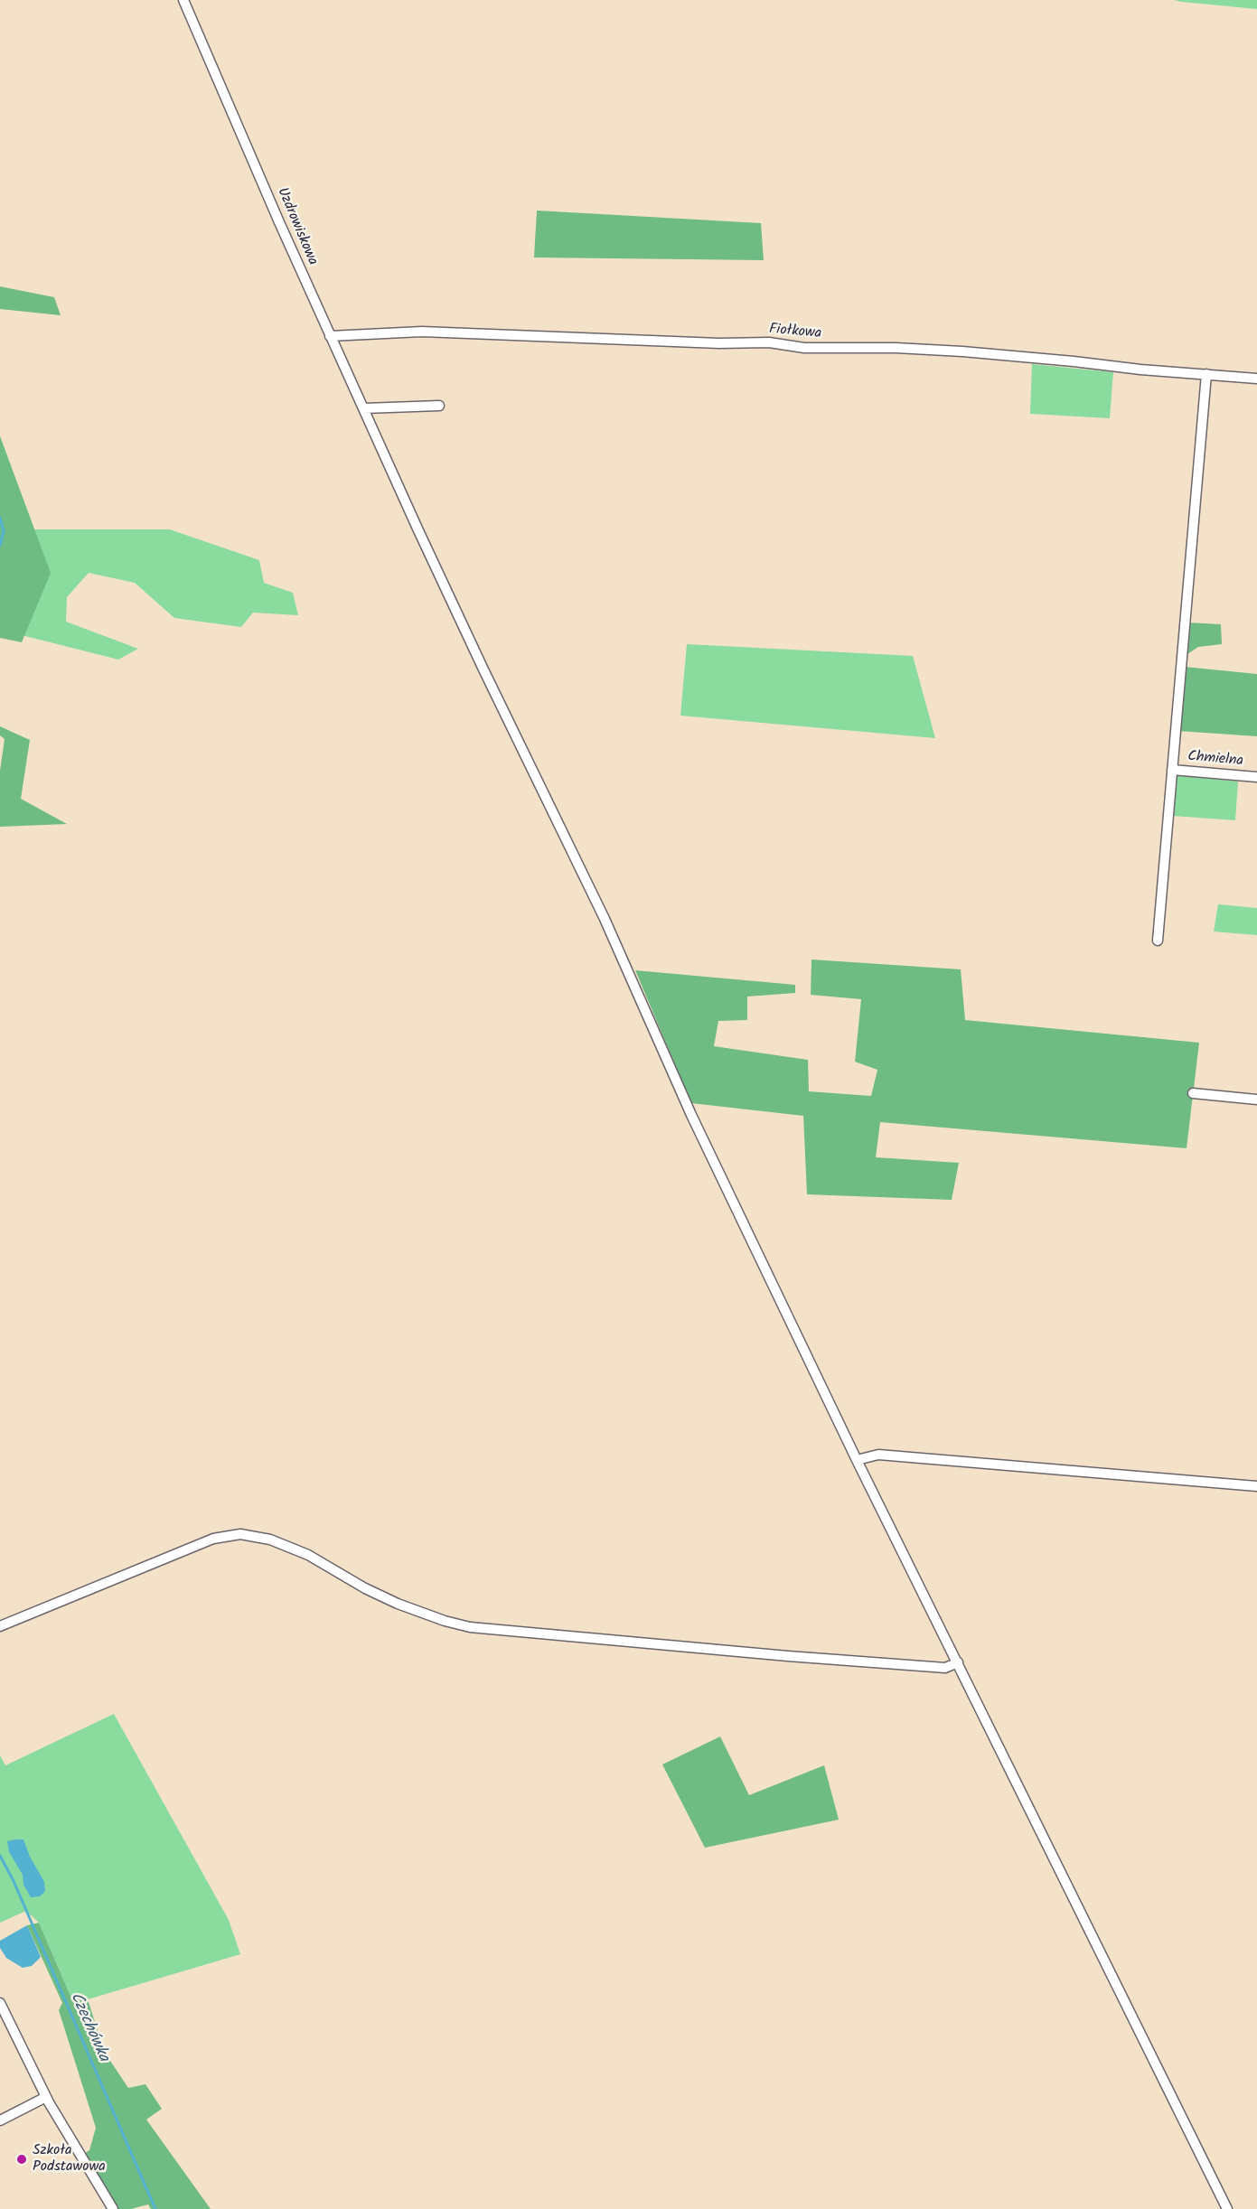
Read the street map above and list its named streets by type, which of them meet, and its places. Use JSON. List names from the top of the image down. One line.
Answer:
{"streets":{"street":["Uzdrowiskowa","Fiołkowa","Chmielna"]},"crossings":[["Uzdrowiskowa","Fiołkowa"]],"water":["Czechówka"],"places":["Szkoła Podstawowa"]}
